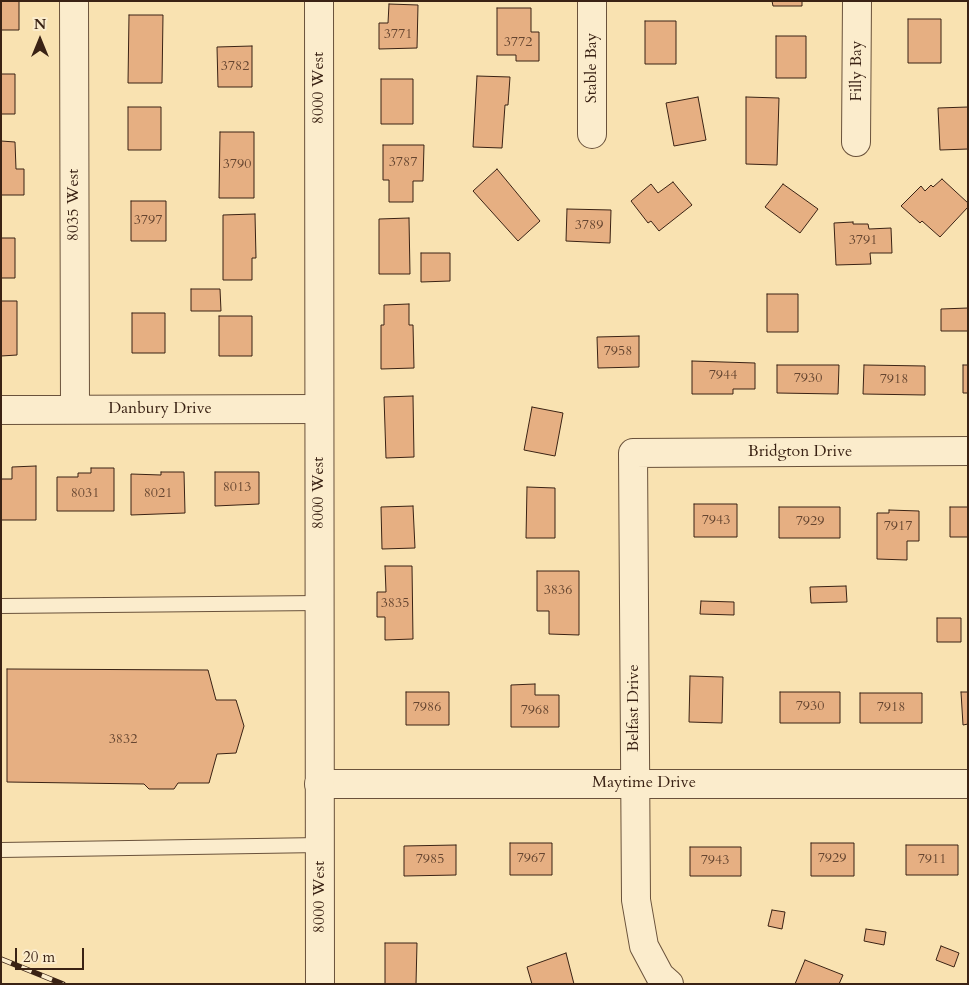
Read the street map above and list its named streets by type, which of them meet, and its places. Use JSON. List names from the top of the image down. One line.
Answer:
{"streets":{"street":["Stable Bay","Filly Bay","8000 West","8035 West","Danbury Drive","Bridgton Drive","Belfast Drive","Maytime Drive"]},"crossings":[["8000 West","Danbury Drive"],["8000 West","Maytime Drive"],["8035 West","Danbury Drive"],["Bridgton Drive","Belfast Drive"],["Belfast Drive","Maytime Drive"]],"house_numbers":["3771","3772","3782","3787","3790","3797","3789","3791","7958","7944","7930","7918","8013","8031","8021","7943","7929","7917","3836","3835","7930","7986","7918","7968","3832","7967","7929","7985","7911","7943"],"scale_bar":"20 m","north":"top"}
